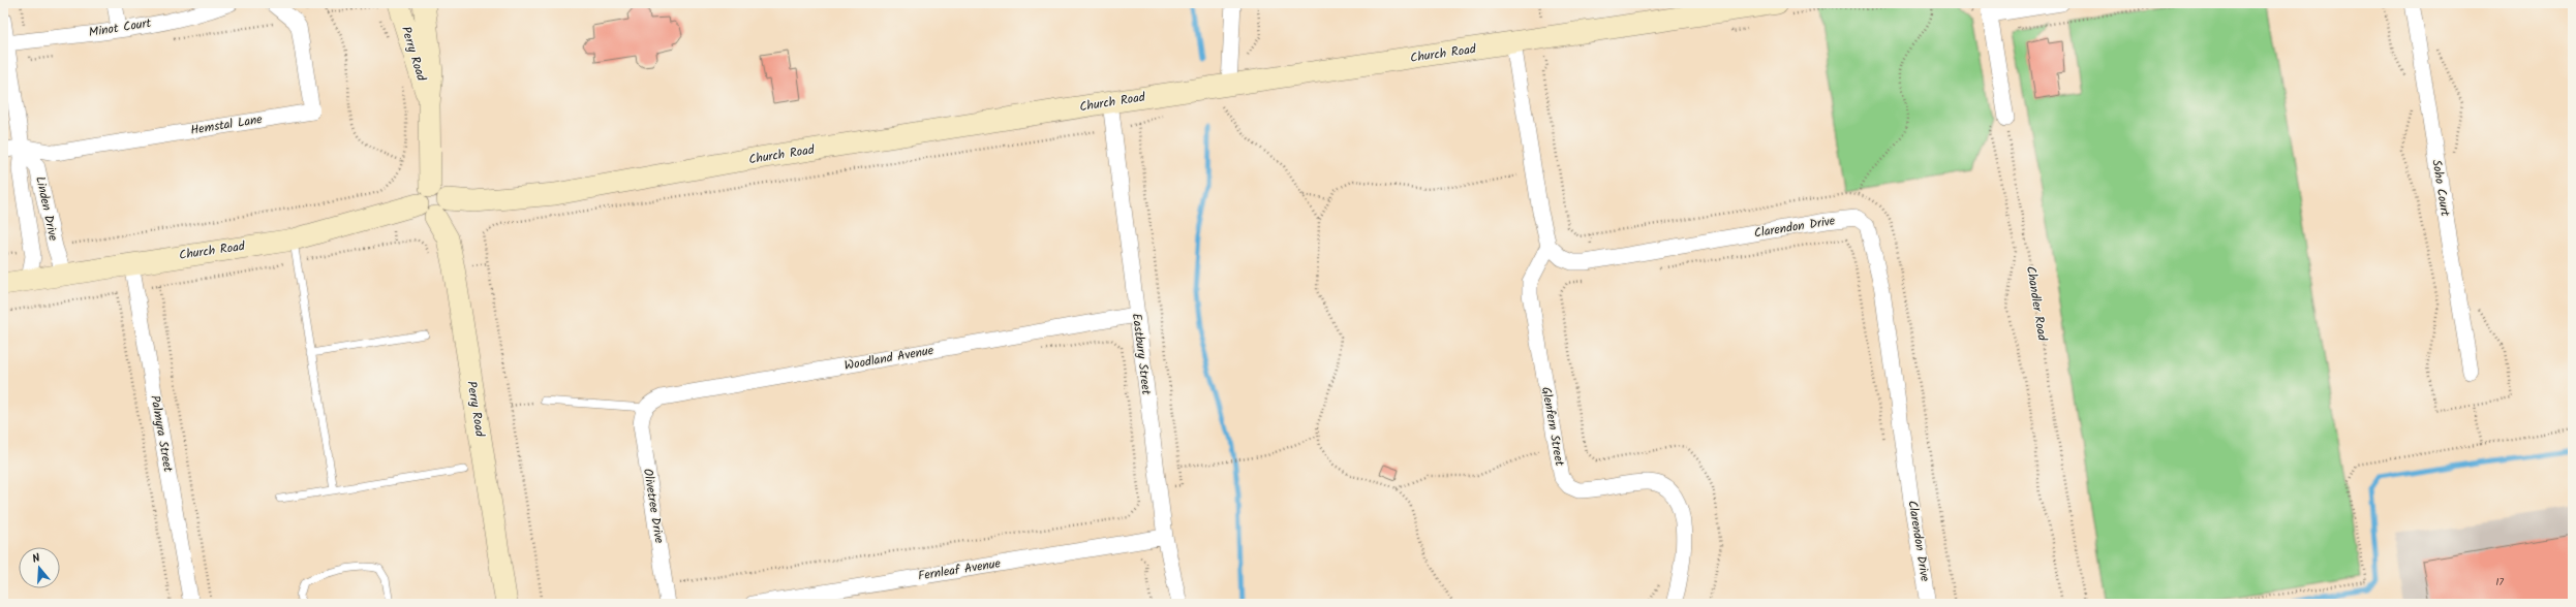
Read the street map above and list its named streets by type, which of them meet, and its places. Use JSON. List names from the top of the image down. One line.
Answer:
{"streets":{"main road":["Perry Road","Church Road"],"street":["Minot Court","Hemstal Lane","Soho Court","Linden Drive","Clarendon Drive","Eastbury Street","Woodland Avenue","Glenfern Street","Palmyra Street","Olivetree Drive","Fernleaf Avenue"],"path":["Chandler Road"]},"crossings":[["Minot Court","Linden Drive"],["Perry Road","Church Road"],["Church Road","Linden Drive"],["Church Road","Eastbury Street"],["Church Road","Palmyra Street"],["Hemstal Lane","Linden Drive"],["Clarendon Drive","Glenfern Street"],["Eastbury Street","Woodland Avenue"],["Eastbury Street","Fernleaf Avenue"],["Woodland Avenue","Olivetree Drive"]],"house_numbers":["17"],"north":"top"}
